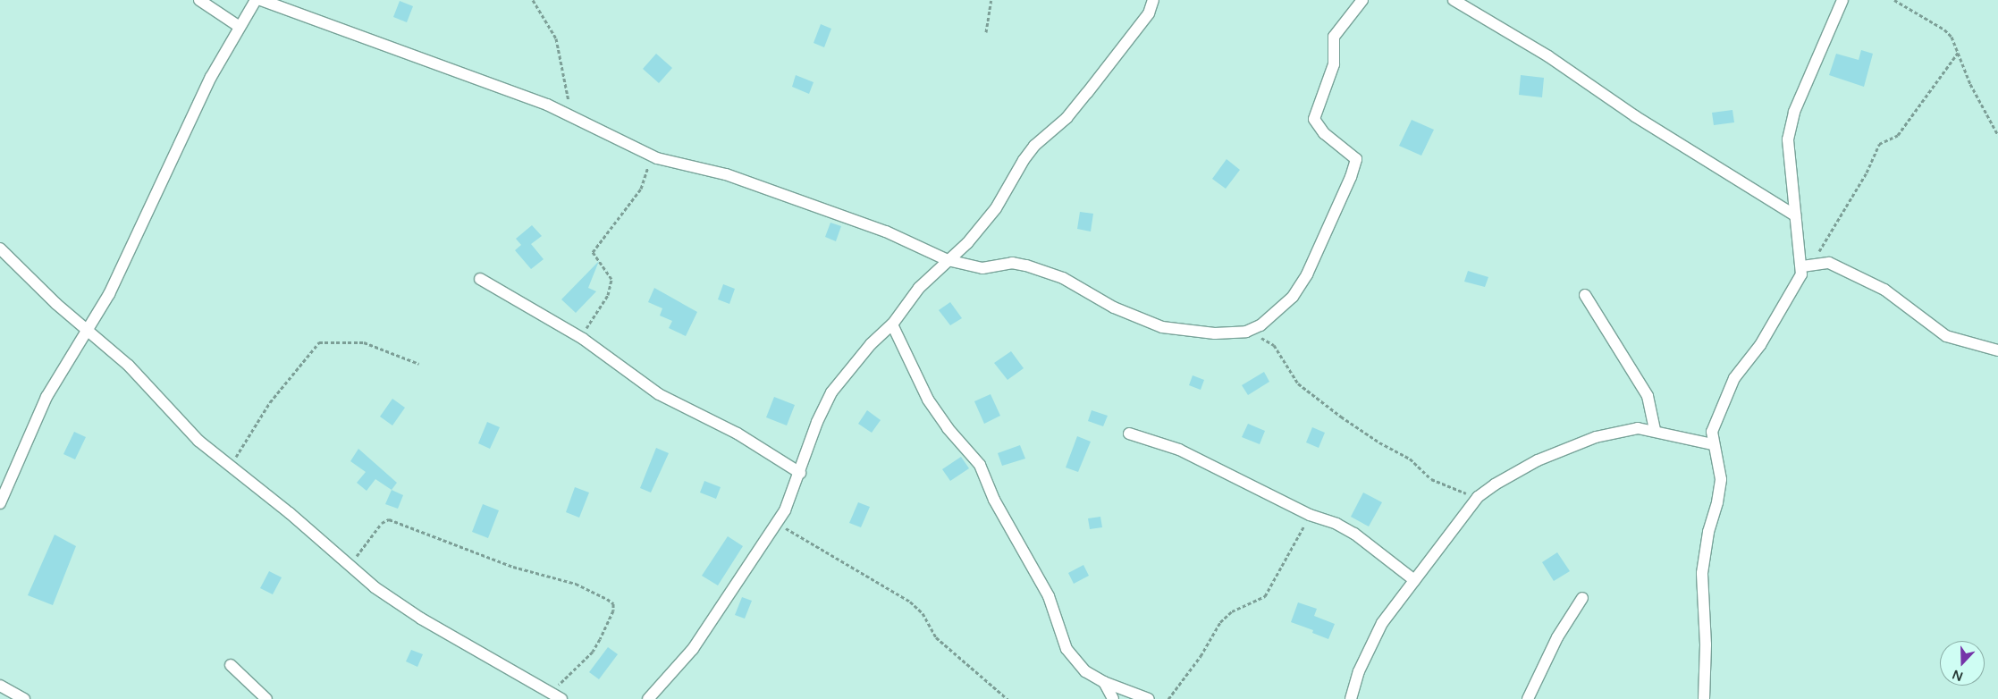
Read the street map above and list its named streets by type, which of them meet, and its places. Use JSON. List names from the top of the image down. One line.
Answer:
{"north":"bottom"}
